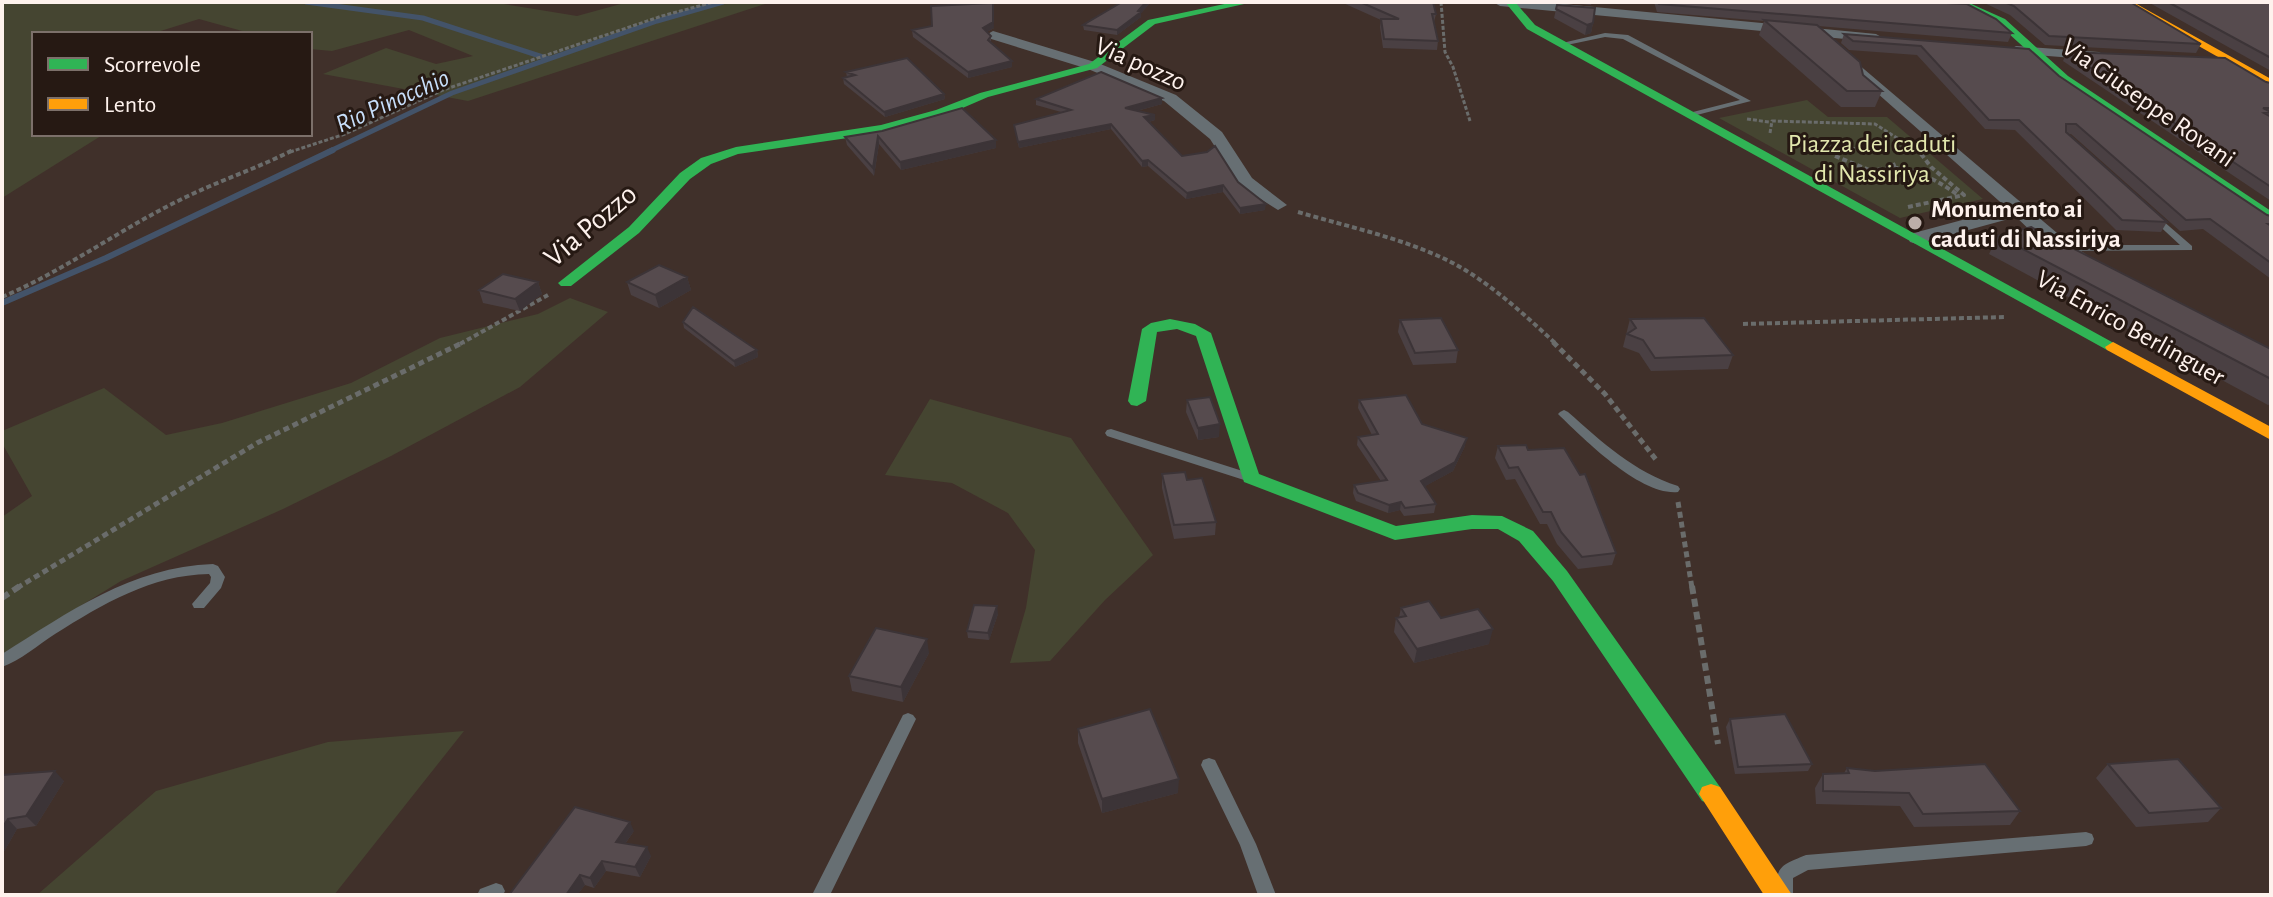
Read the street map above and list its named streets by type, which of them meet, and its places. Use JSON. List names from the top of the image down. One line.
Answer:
{"streets":{"street":["Via pozzo","Via Giuseppe Rovani","Via Pozzo","Via Enrico Berlinguer"]},"crossings":[["Via pozzo","Via Pozzo"]],"water":["Rio Pinocchio"],"parks":["Piazza dei caduti di Nassiriya"],"places":["Monumento ai caduti di Nassiriya"],"legend":["Scorrevole","Lento"]}
